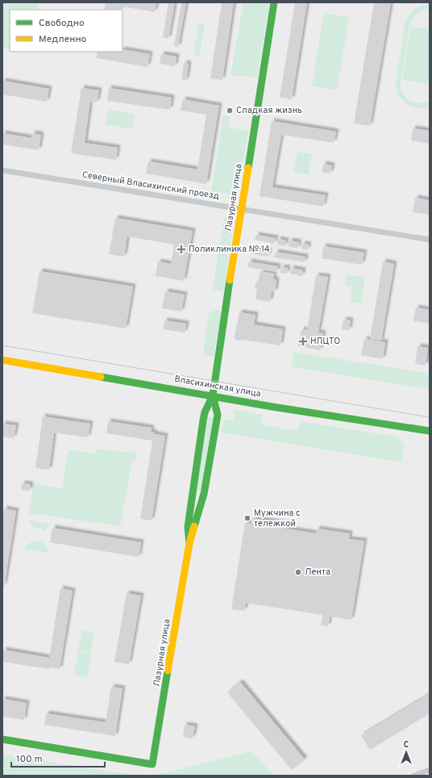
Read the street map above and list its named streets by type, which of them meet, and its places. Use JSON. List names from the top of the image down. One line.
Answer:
{"streets":{"main road":["Лазурная улица","Власихинская улица"],"street":["Северный Власихинский проезд"]},"crossings":[["Северный Власихинский проезд","Лазурная улица"],["Лазурная улица","Власихинская улица"]],"places":{"other":["Сладкая жизнь","Мужчина с тележкой","Лента"],"health":["Поликлиника № 14","НПЦТО"]},"legend":["Свободно","Медленно"],"scale_bar":"100 m","north":"top"}
